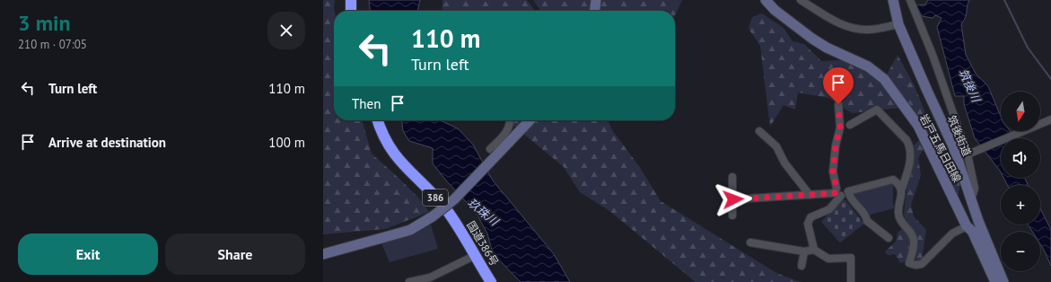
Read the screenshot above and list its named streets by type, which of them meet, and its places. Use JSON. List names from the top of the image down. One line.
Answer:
{"streets":{"highway":["386","国道386号"],"street":["筑後街道","岩戸五馬日田線"]},"water":["筑後川","玖珠川"],"north":"bottom","page":{"heading":["3 min","210 m · 07:05"],"turn":["110 m","Turn left"],"list":[{"name":"Turn left","value":"110 m"},{"name":"Arrive at destination","value":"100 m"}],"then":"Then","map_buttons":["+","−"],"buttons":["Exit","Share"]}}
